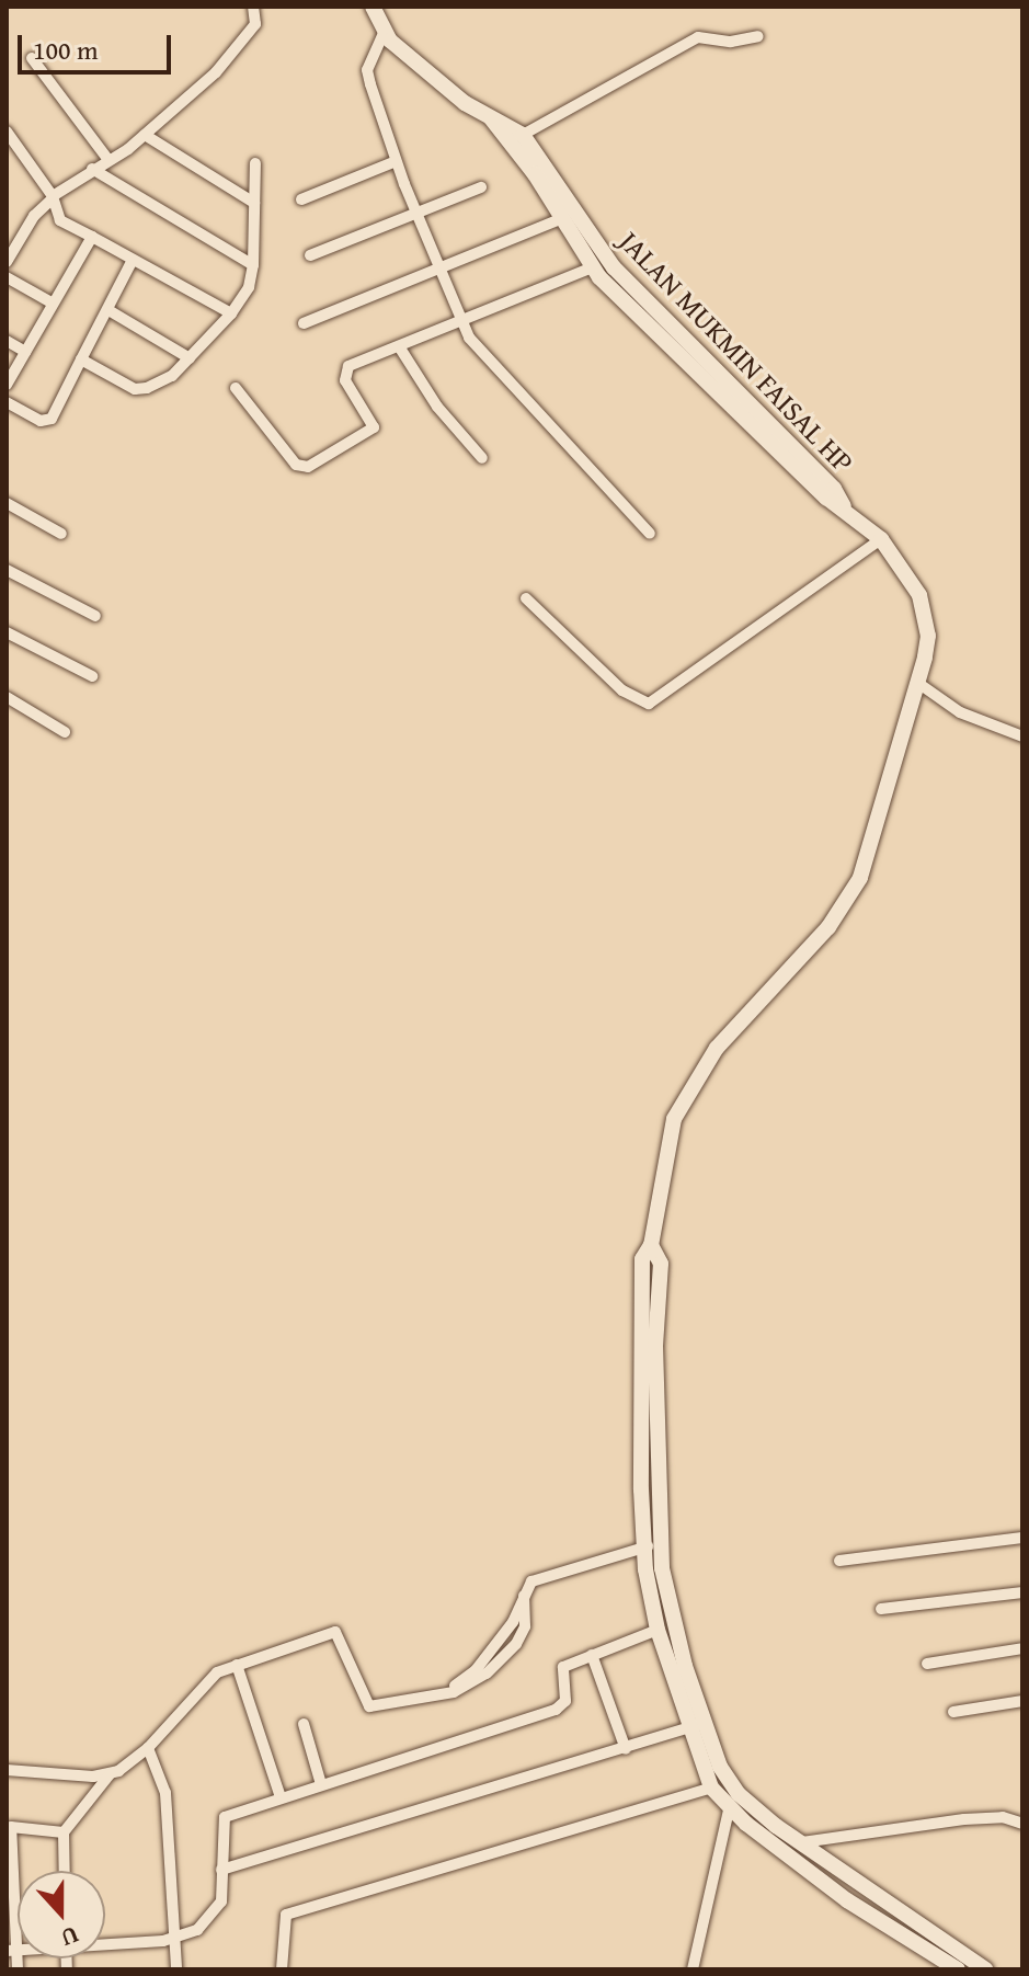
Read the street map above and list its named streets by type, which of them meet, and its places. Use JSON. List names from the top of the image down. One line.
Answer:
{"streets":{"street":["JALAN MUKMIN FAISAL HP"]},"scale_bar":"100 m","north":"bottom"}
